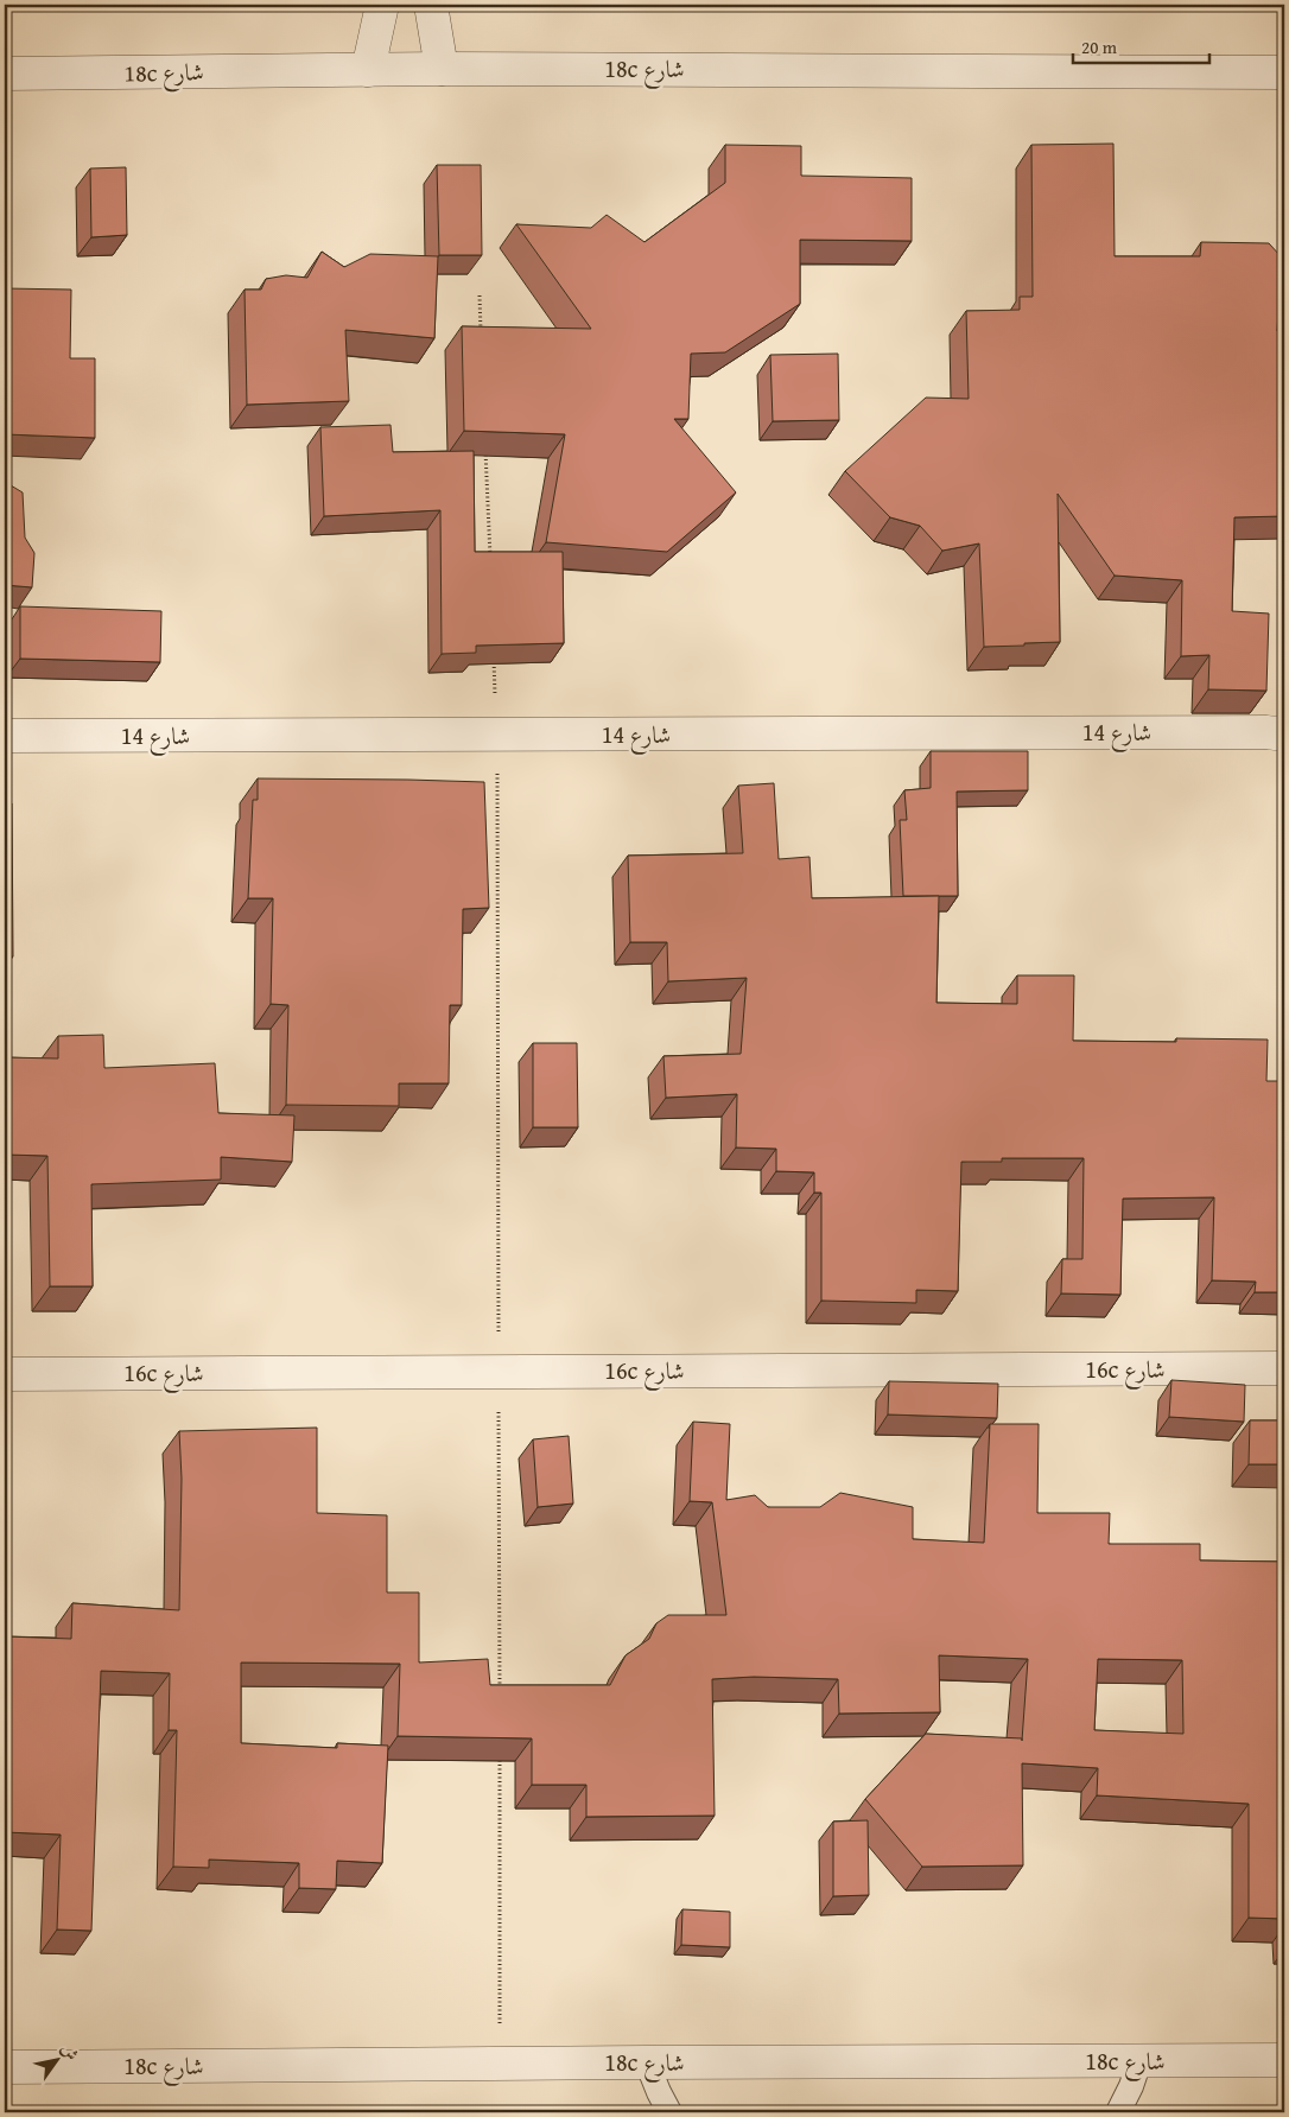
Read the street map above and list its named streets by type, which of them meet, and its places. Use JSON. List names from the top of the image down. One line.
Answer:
{"streets":{"street":["18c شارع","شارع 14","16c شارع"]},"scale_bar":"20 m","north":"top right"}
